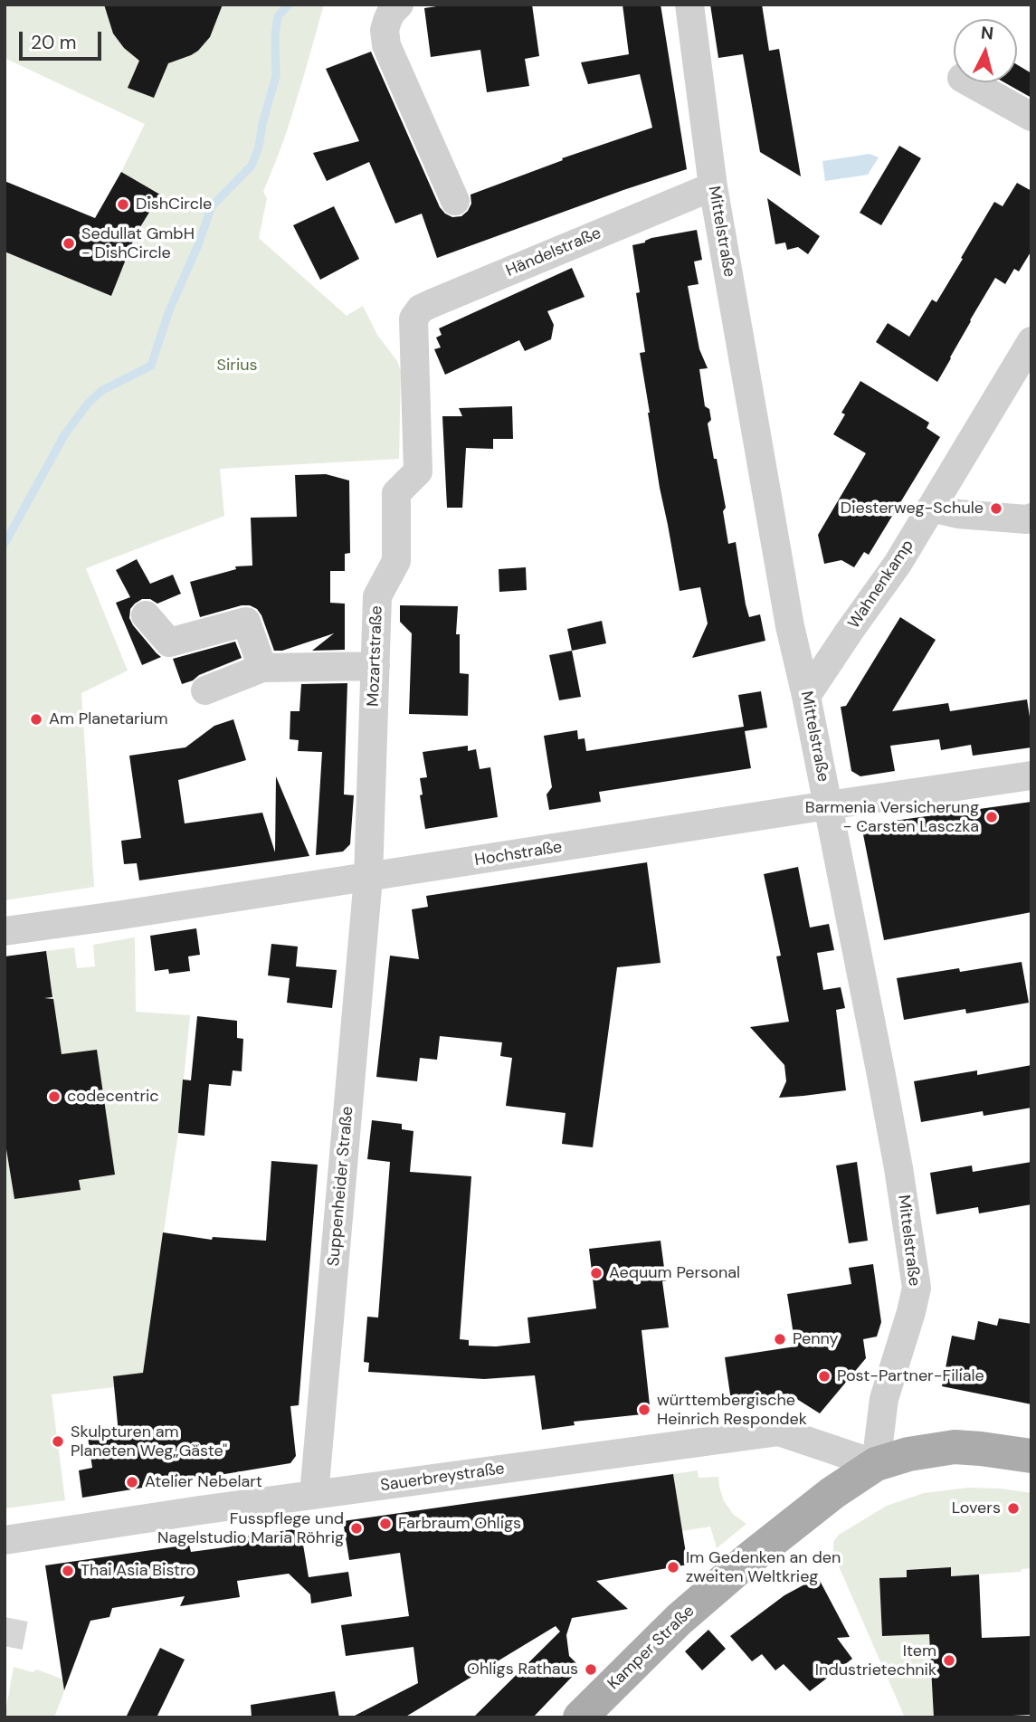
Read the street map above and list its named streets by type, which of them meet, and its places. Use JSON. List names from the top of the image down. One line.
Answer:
{"streets":{"main road":["Kamper Straße"],"street":["Mittelstraße","Händelstraße","Wahnenkamp","Mozartstraße","Hochstraße","Suppenheider Straße","Sauerbreystraße"]},"crossings":[["Mittelstraße","Händelstraße"],["Mittelstraße","Wahnenkamp"],["Mittelstraße","Hochstraße"],["Mittelstraße","Sauerbreystraße"],["Mittelstraße","Kamper Straße"],["Händelstraße","Mozartstraße"],["Mozartstraße","Hochstraße"],["Mozartstraße","Suppenheider Straße"],["Hochstraße","Suppenheider Straße"],["Suppenheider Straße","Sauerbreystraße"],["Sauerbreystraße","Kamper Straße"]],"parks":["Sirius"],"places":["DishCircle","Sedullat GmbH - DishCircle","Diesterweg-Schule","Am Planetarium","Barmenia Versicherung - Carsten Lasczka","codecentric","Aequum Personal","Penny","Post-Partner-Filiale","württembergische Heinrich Respondek","Skulpturen am Planeten Weg„Gäste\"","Atelier Nebelart","Lovers","Farbraum Ohligs","Fusspflege und Nagelstudio Maria Röhrig","Im Gedenken an den zweiten Weltkrieg","Thai Asia Bistro","Item Industrietechnik","Ohligs Rathaus"],"scale_bar":"20 m","north":"top"}
